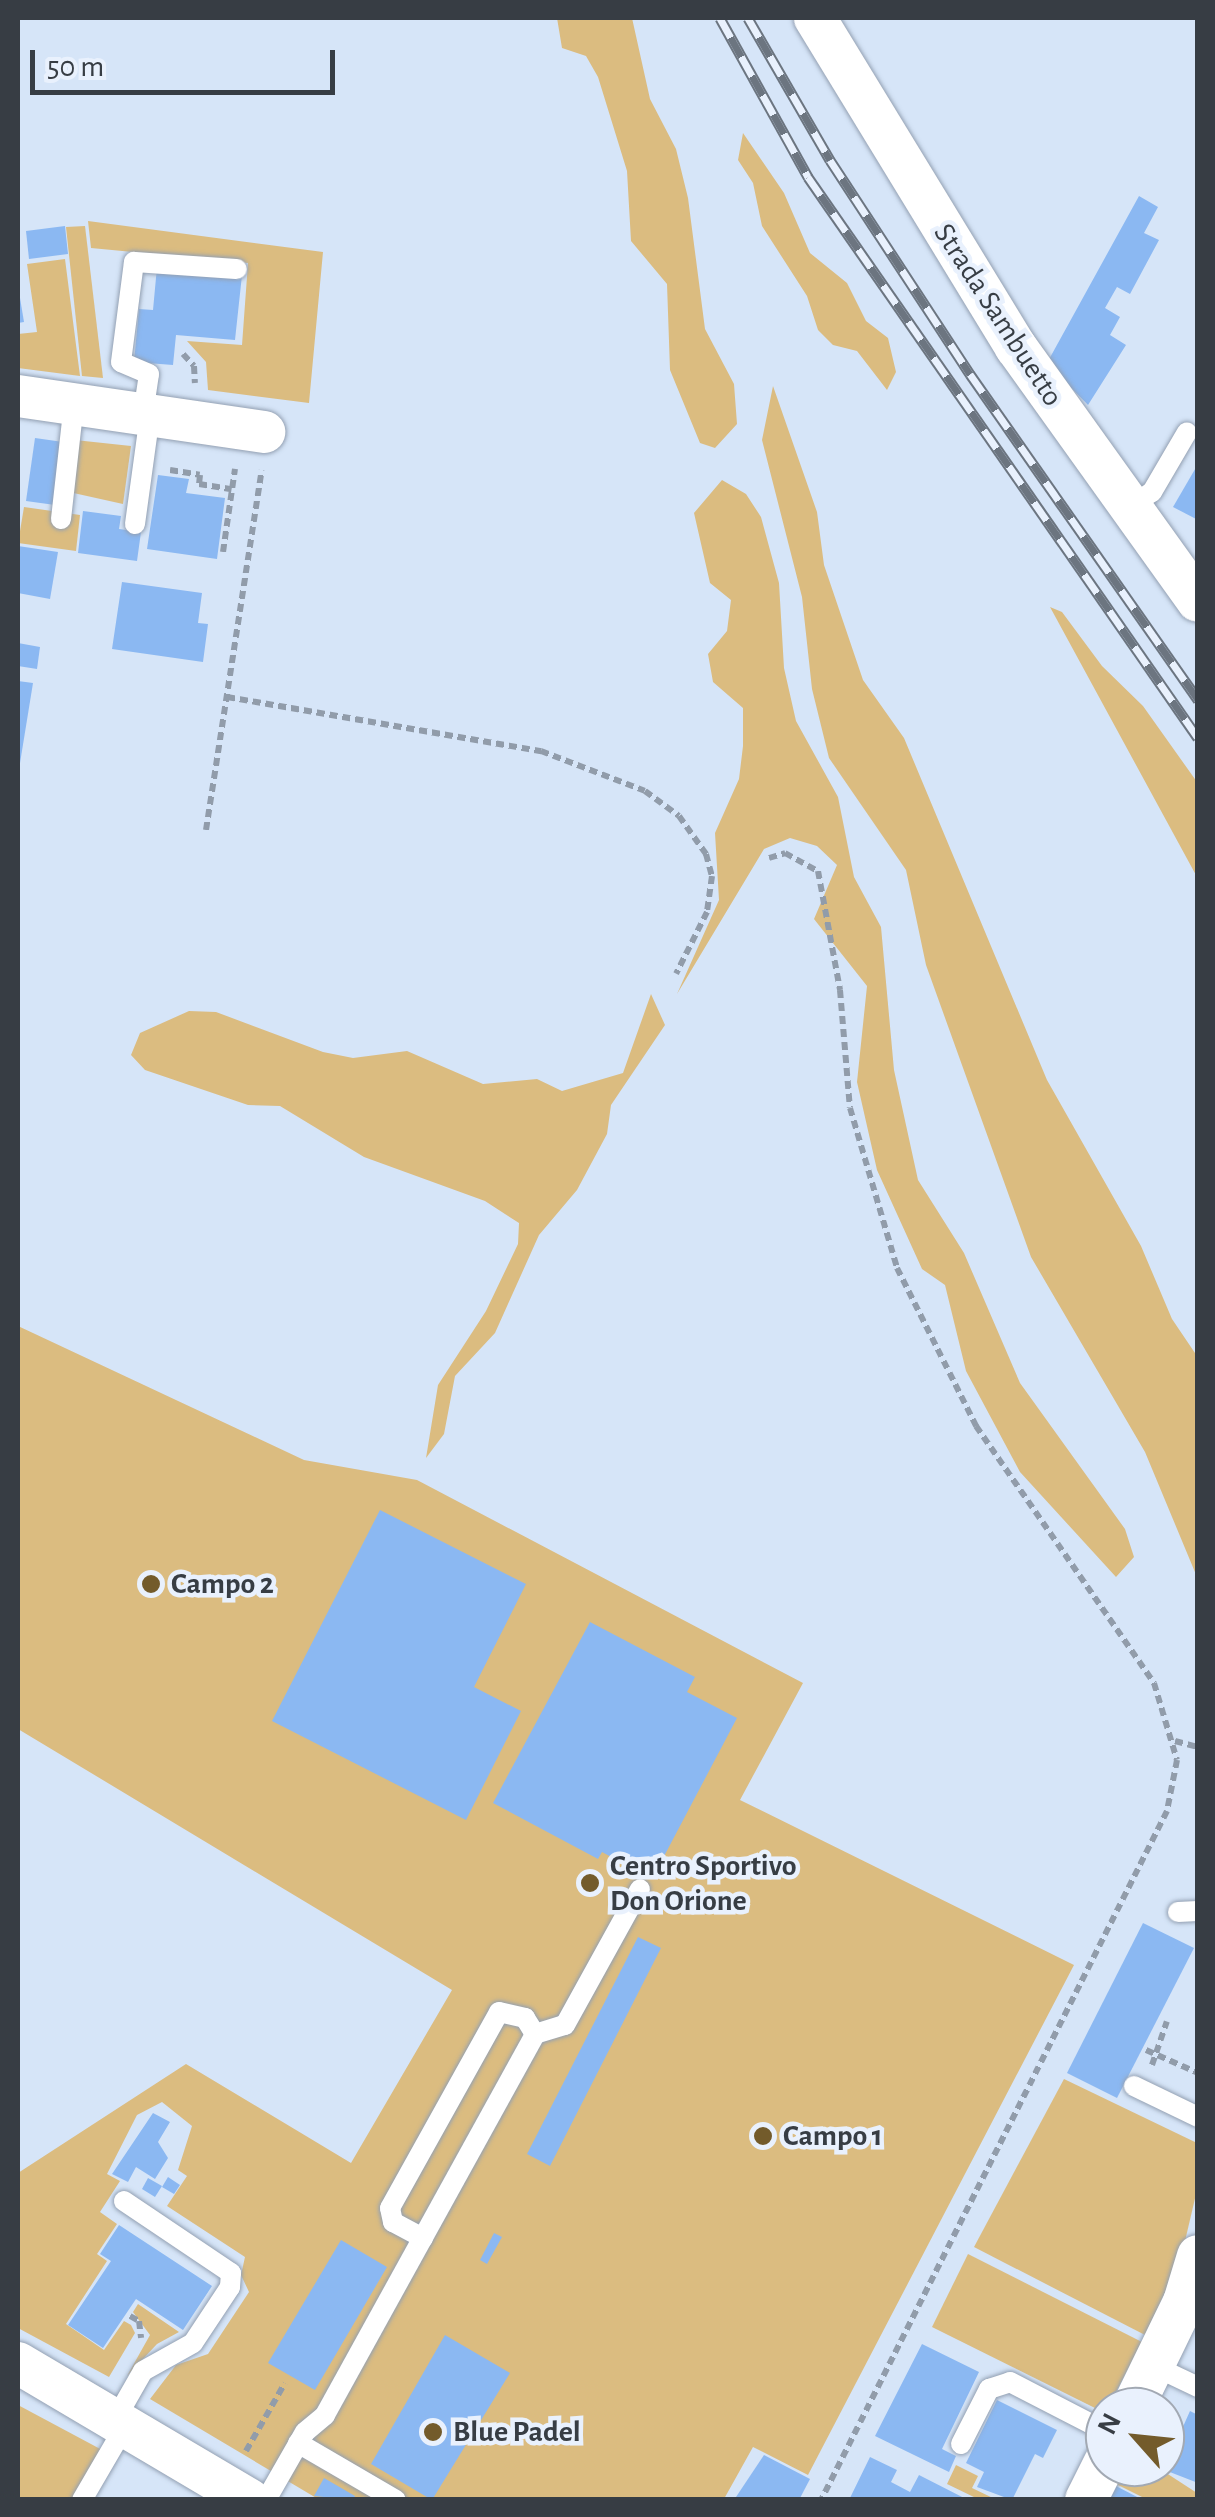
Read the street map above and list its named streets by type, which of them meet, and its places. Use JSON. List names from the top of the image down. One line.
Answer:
{"streets":{"street":["Strada Sambuetto"]},"places":["Campo 2","Centro Sportivo Don Orione","Campo 1","Blue Padel"],"scale_bar":"50 m","north":"top left"}
